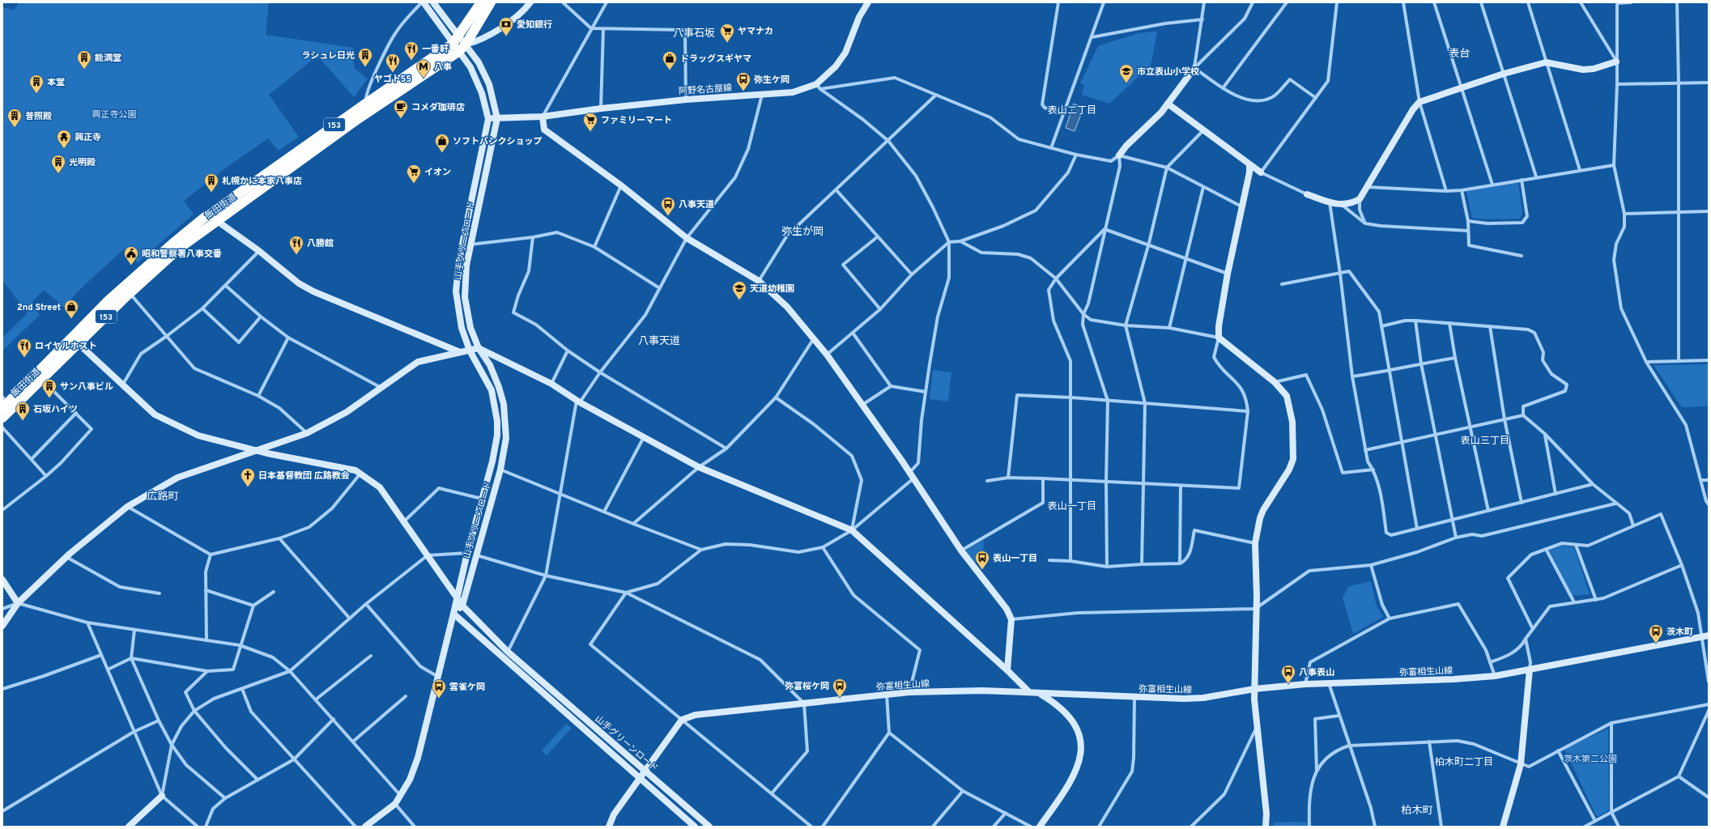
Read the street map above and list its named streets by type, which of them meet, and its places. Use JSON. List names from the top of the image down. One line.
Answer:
{"streets":{"highway":["153","飯田街道"],"street":["阿野名古屋線","山手グリーンロード","弥富相生山線"]},"crossings":[["阿野名古屋線","山手グリーンロード"]],"districts":["八事石坂","表台","表山二丁目","弥生が岡","八事天道","表山三丁目","広路町","表山一丁目","柏木町二丁目","柏木町"],"parks":["興正寺公園","茨木第二公園"],"places":{"bank":["愛知銀行"],"supermarket":["ヤマナカ","ファミリーマート","イオン"],"restaurant":["一番軒","ヤゴト55","八勝館","ロイヤルホスト"],"building":["ラシュレ日光","能満堂","本堂","普照殿","光明殿","札幌かに本家八事店","サン八事ビル","石坂ハイツ"],"shop":["ドラッグスギヤマ","ソフトバンクショップ","2nd Street"],"metro station":["八事"],"school or university":["市立表山小学校","天道幼稚園"],"bus stop":["弥生ケ岡","八事天道","表山一丁目","茨木町","八事表山","弥富桜ケ岡","雲雀ケ岡"],"cafe":["コメダ珈琲店"],"temple":["興正寺"],"public building":["昭和警察署八事交番"],"church":["日本基督教団 広路教会"]}}
